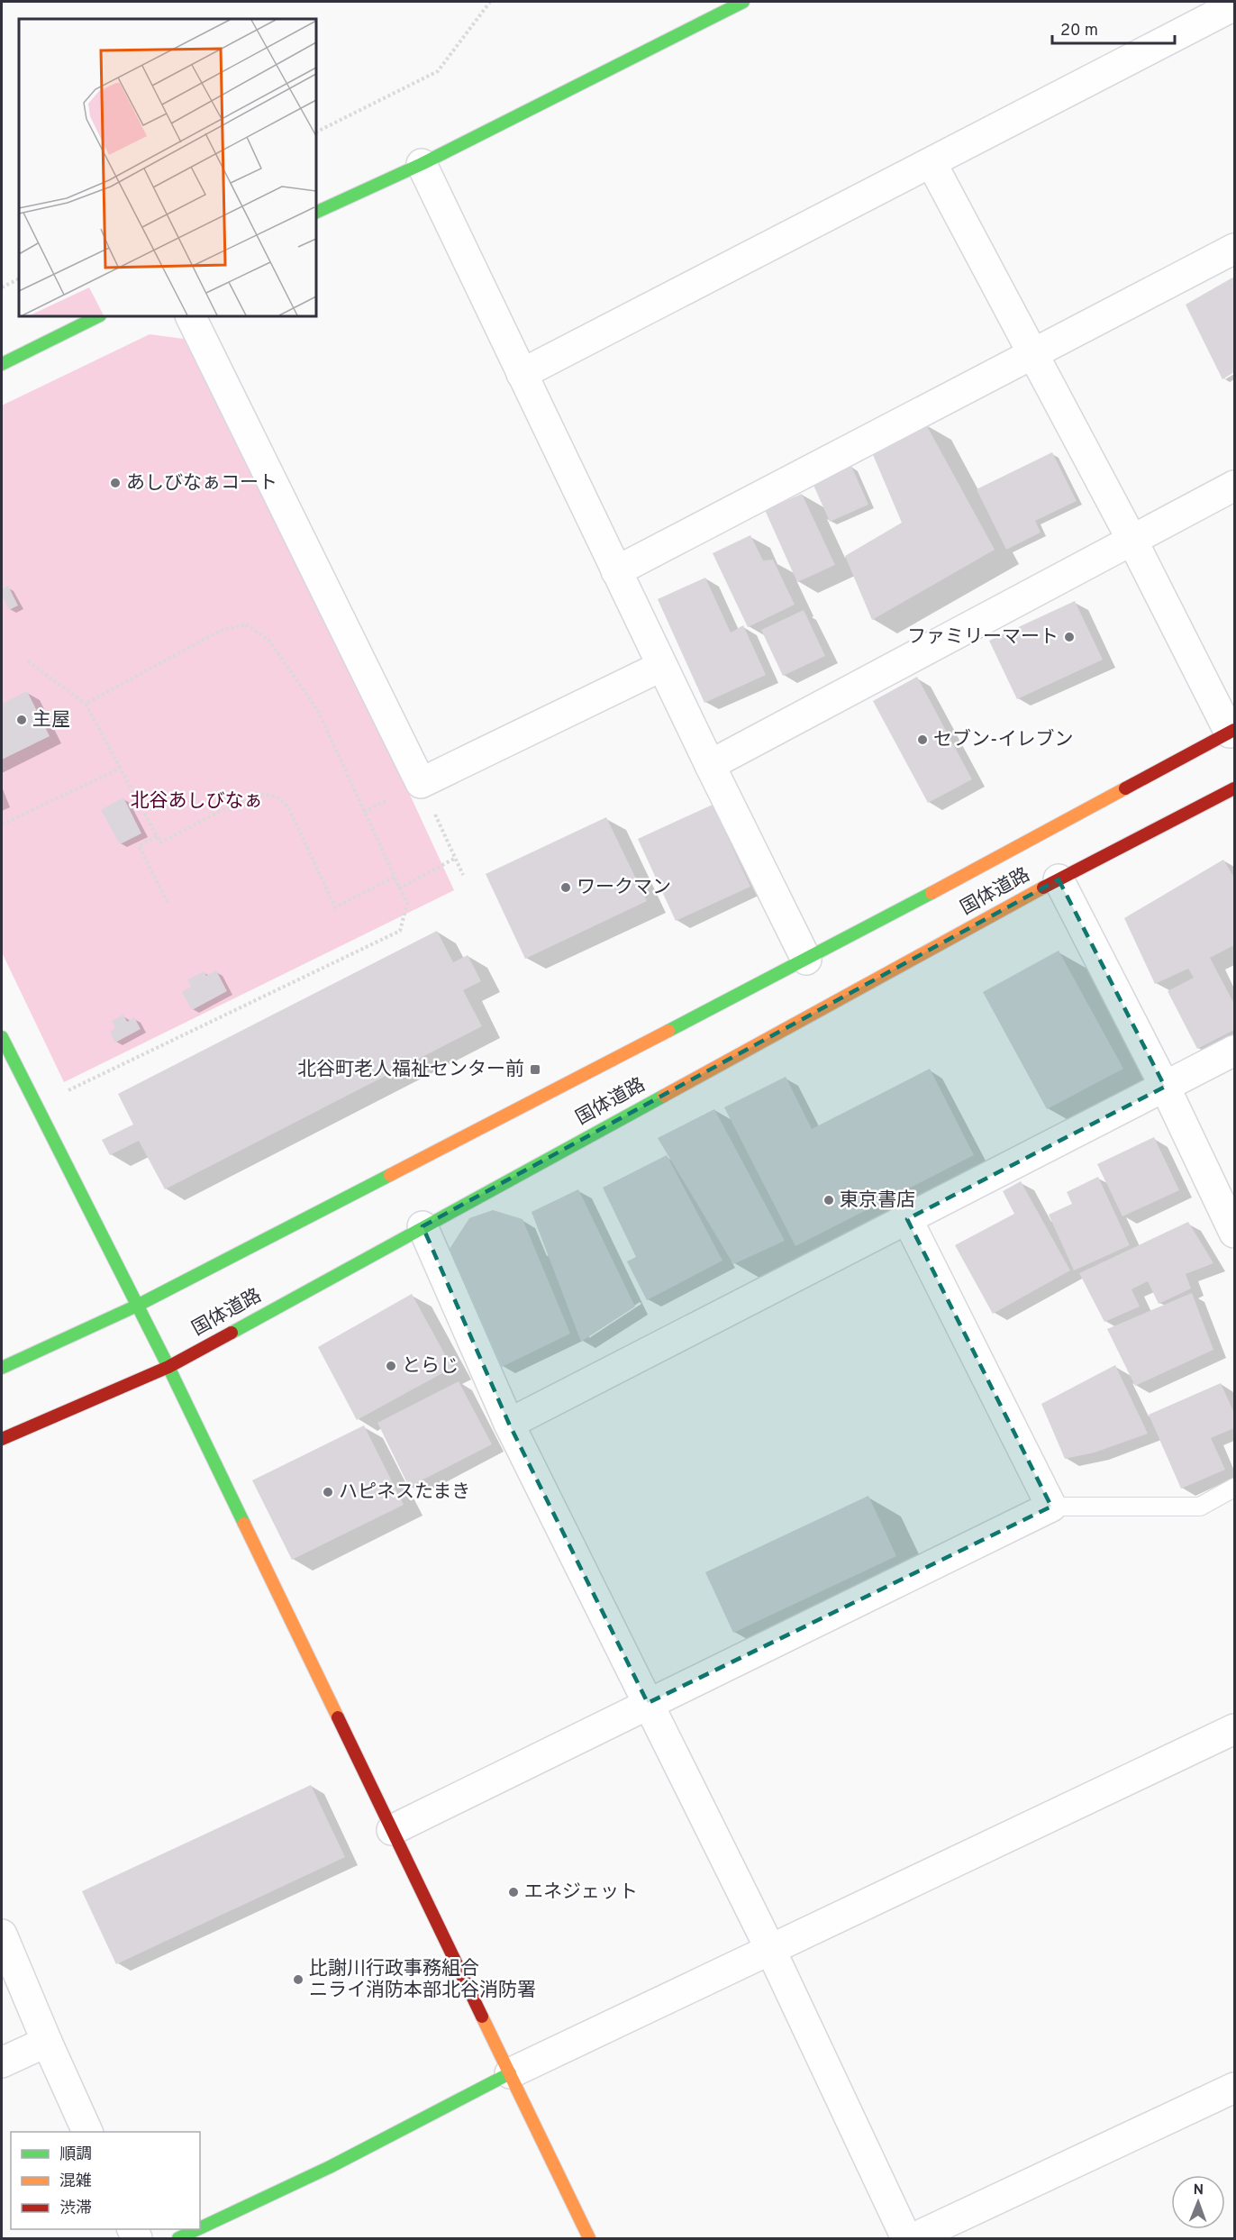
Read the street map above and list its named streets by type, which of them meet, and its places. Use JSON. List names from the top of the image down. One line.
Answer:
{"streets":{"main road":["国体道路"]},"parks":["北谷あしびなぁ"],"places":{"other":["あしびなぁコート","ファミリーマート","主屋","セブン-イレブン","ワークマン","東京書店","とらじ","ハピネスたまき","エネジェット","比謝川行政事務組合 ニライ消防本部北谷消防署"],"transit":["北谷町老人福祉センター前"]},"legend":["順調","混雑","渋滞"],"scale_bar":"20 m","north":"top"}
